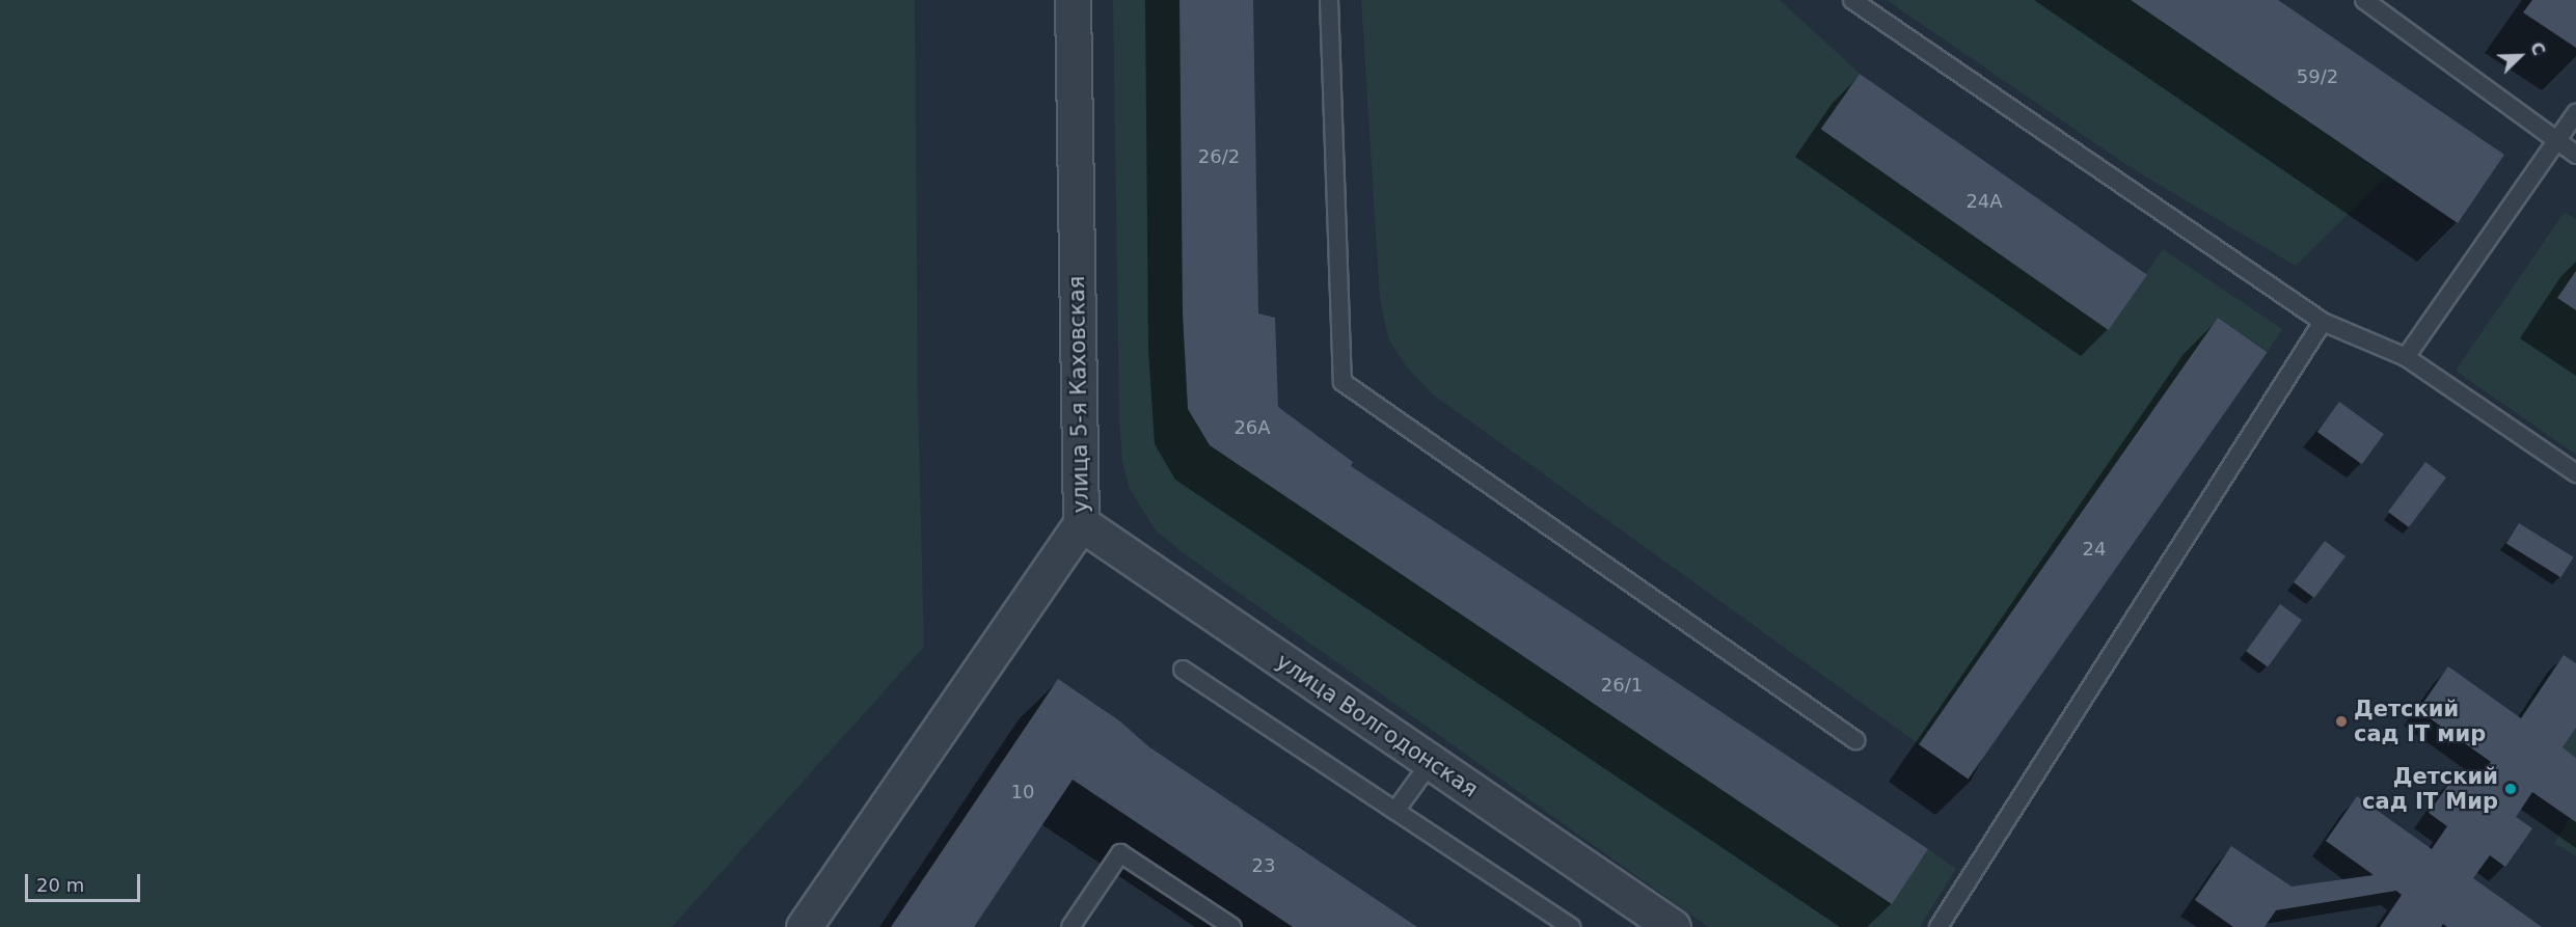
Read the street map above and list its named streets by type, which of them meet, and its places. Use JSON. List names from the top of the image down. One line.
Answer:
{"streets":{"street":["улица 5-я Каховская","улица Волгодонская"]},"crossings":[["улица 5-я Каховская","улица Волгодонская"]],"places":["Детский сад IT мир","Детский сад IT Мир"],"house_numbers":["59/2","26/2","24А","26А","24","26/1","10","23"],"scale_bar":"20 m","north":"top right"}
